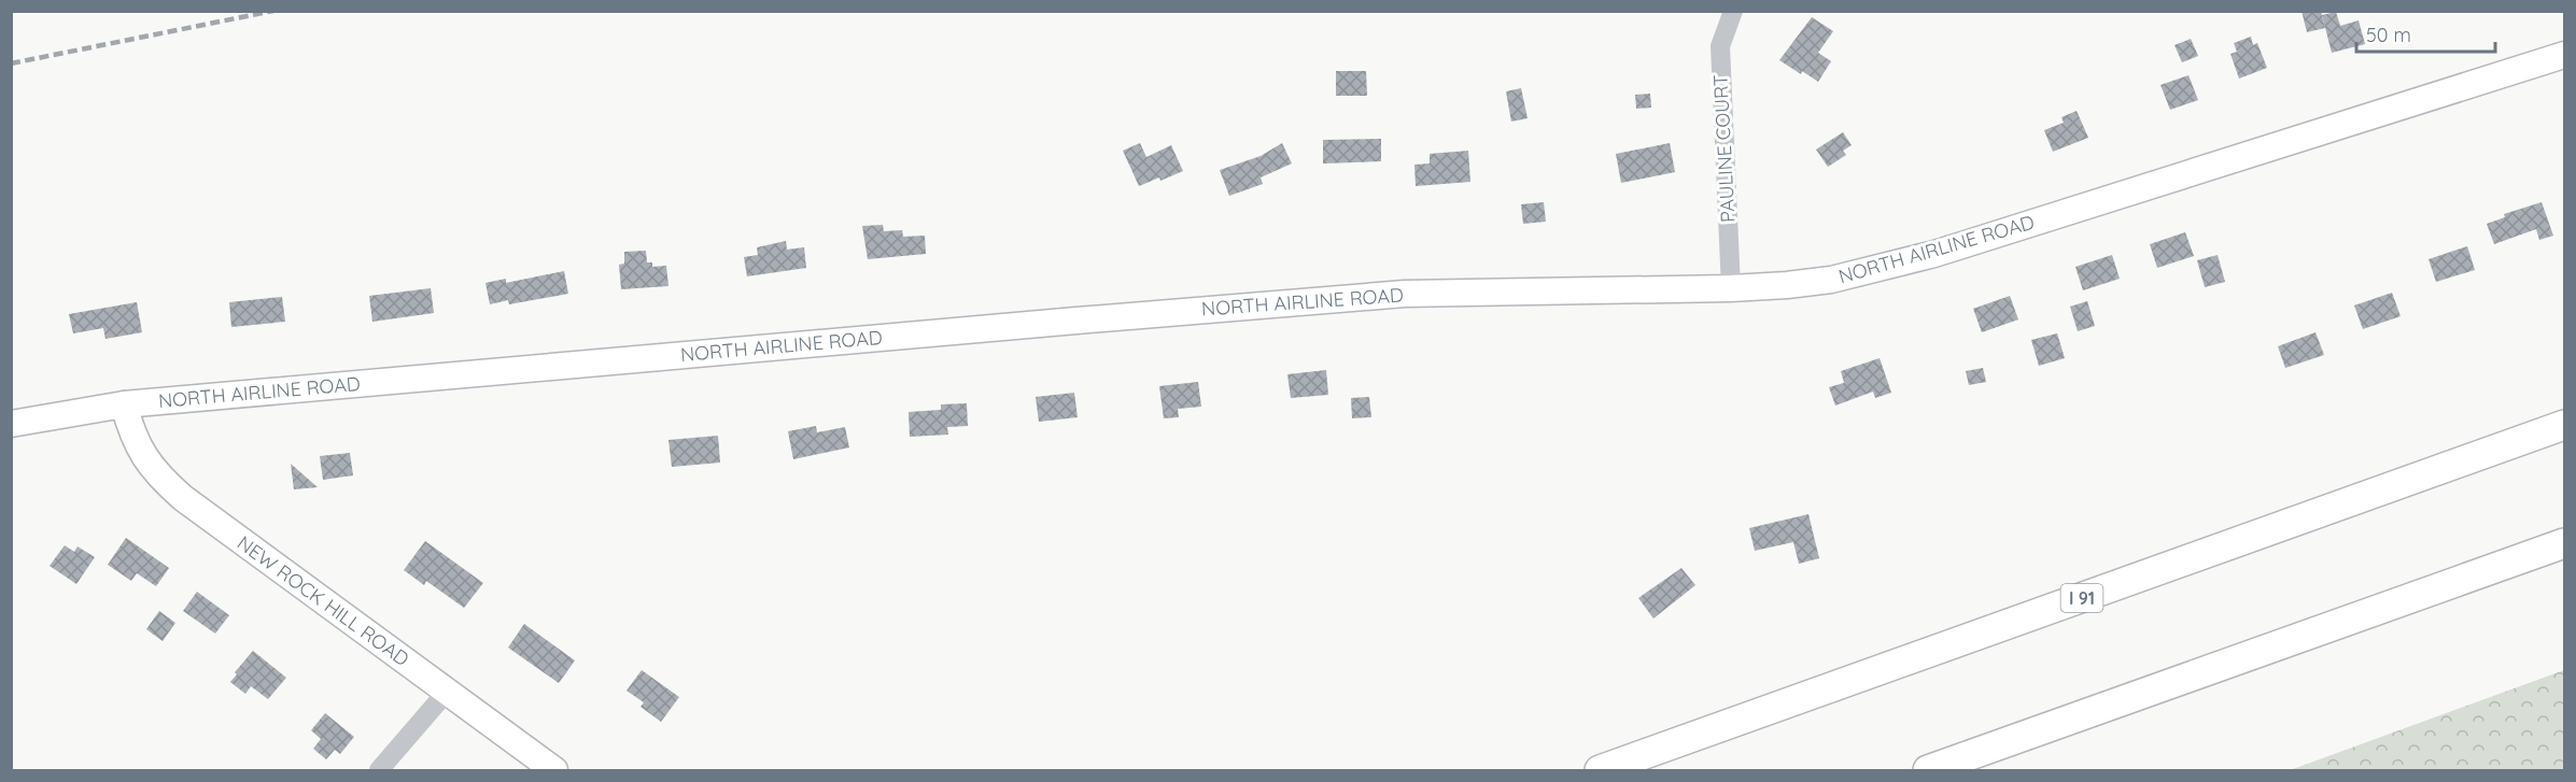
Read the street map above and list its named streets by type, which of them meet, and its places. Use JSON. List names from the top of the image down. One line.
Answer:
{"streets":{"highway":["I 91"],"main road":["NORTH AIRLINE ROAD","NEW ROCK HILL ROAD"],"street":["PAULINE COURT"]},"crossings":[["PAULINE COURT","NORTH AIRLINE ROAD"],["NORTH AIRLINE ROAD","NEW ROCK HILL ROAD"]],"scale_bar":"50 m"}
